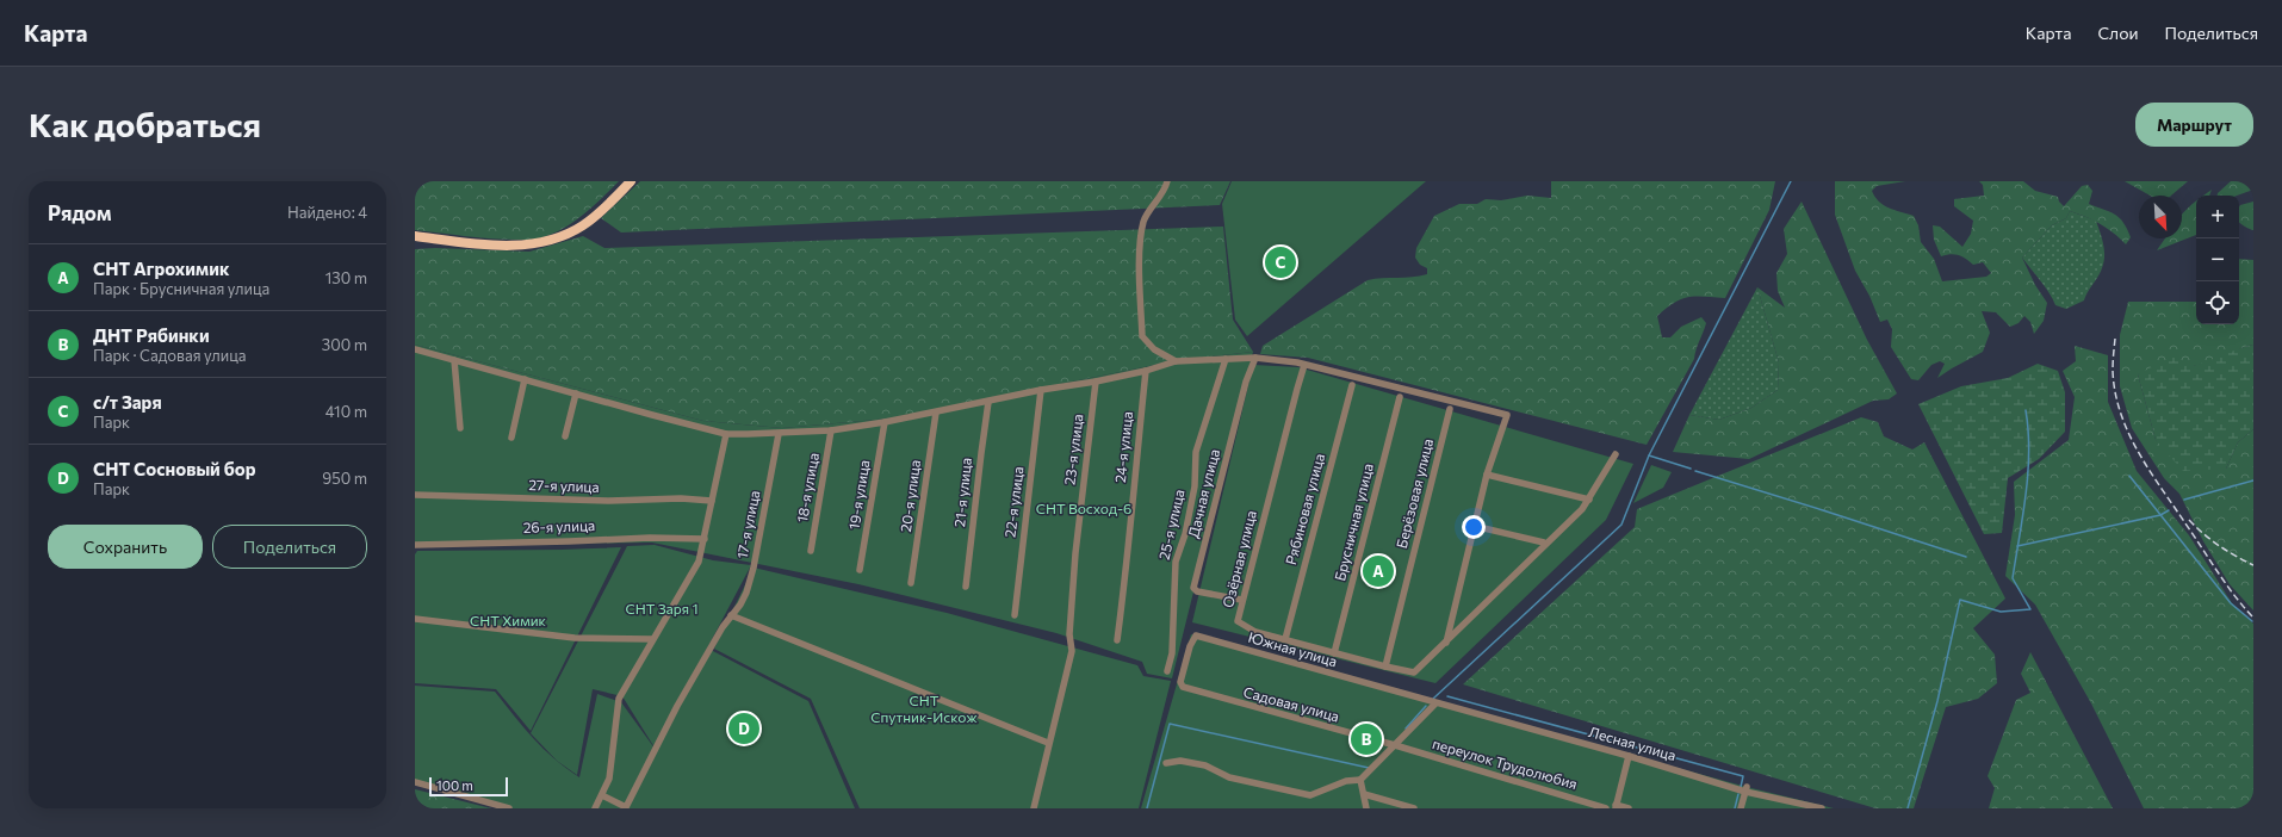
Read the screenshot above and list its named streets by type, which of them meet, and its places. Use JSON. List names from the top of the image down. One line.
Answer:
{"streets":{"street":["24-я улица","23-я улица","27-я улица","18-я улица","21-я улица","Дачная улица","Берёзовая улица","19-я улица","20-я улица","22-я улица","Рябиновая улица","Брусничная улица","17-я улица","25-я улица","26-я улица","Озёрная улица","Южная улица","Садовая улица","Лесная улица","переулок Трудолюбия"]},"crossings":[["Дачная улица","Озёрная улица"],["Берёзовая улица","Озёрная улица"],["Рябиновая улица","Озёрная улица"],["Брусничная улица","Озёрная улица"],["Южная улица","Садовая улица"],["Южная улица","Лесная улица"],["Садовая улица","переулок Трудолюбия"]],"parks":["СНТ Восход-6","СНТ Заря 1","СНТ Химик","СНТ Спутник-Искож"],"scale_bar":"100 m","north":"bottom right","page":{"header":"Карта","nav":["Карта","Слои","Поделиться"],"buttons":["Маршрут",["Сохранить","Поделиться"]],"title":"Как добраться","heading":["Рядом","Найдено: 4"],"map_buttons":["+","−"],"list":[{"mark":"A","name":"СНТ Агрохимик","note":"Парк · Брусничная улица","value":"130 m"},{"mark":"B","name":"ДНТ Рябинки","note":"Парк · Садовая улица","value":"300 m"},{"mark":"C","name":"с/т Заря","note":"Парк","value":"410 m"},{"mark":"D","name":"СНТ Сосновый бор","note":"Парк","value":"950 m"}],"pins":["C","A","D","B"],"scale":"100 m"}}
